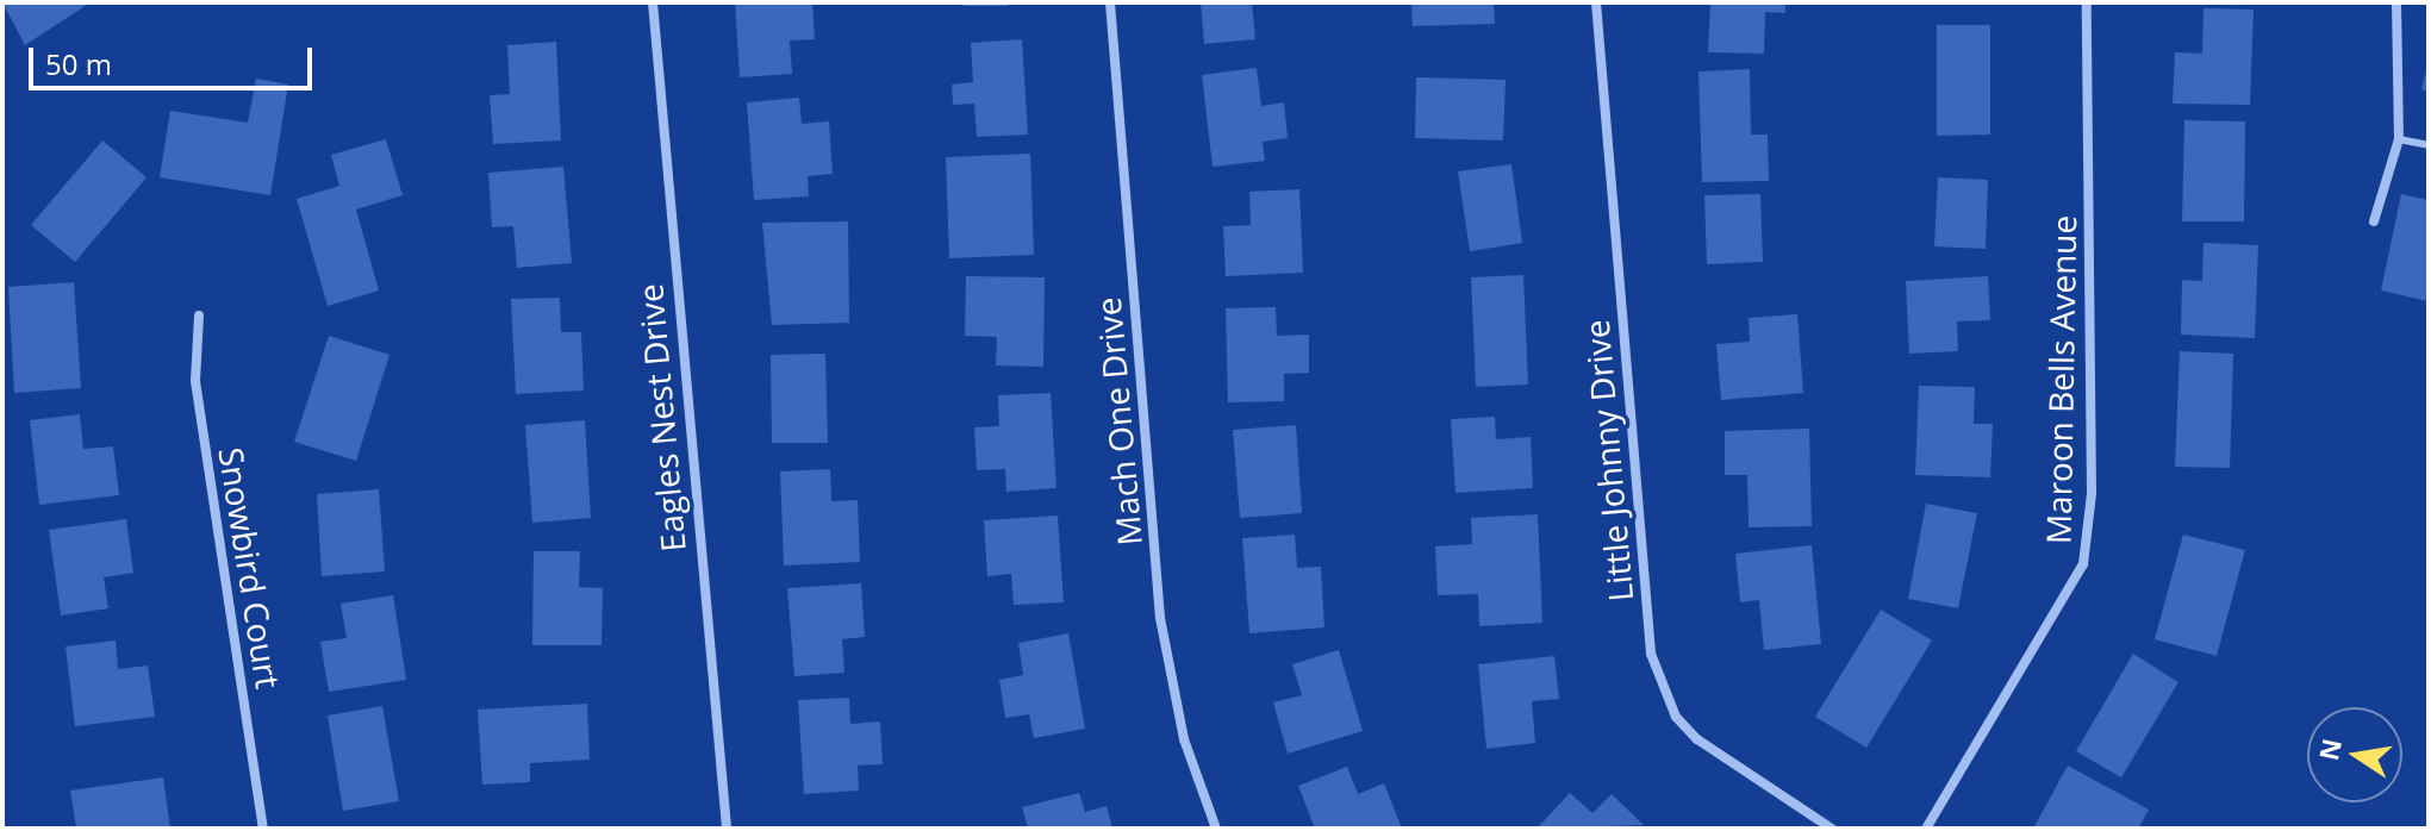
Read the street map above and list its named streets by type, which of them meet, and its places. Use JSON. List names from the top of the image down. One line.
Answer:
{"streets":{"street":["Maroon Bells Avenue","Eagles Nest Drive","Mach One Drive","Little Johnny Drive","Snowbird Court"]},"scale_bar":"50 m","north":"left"}
